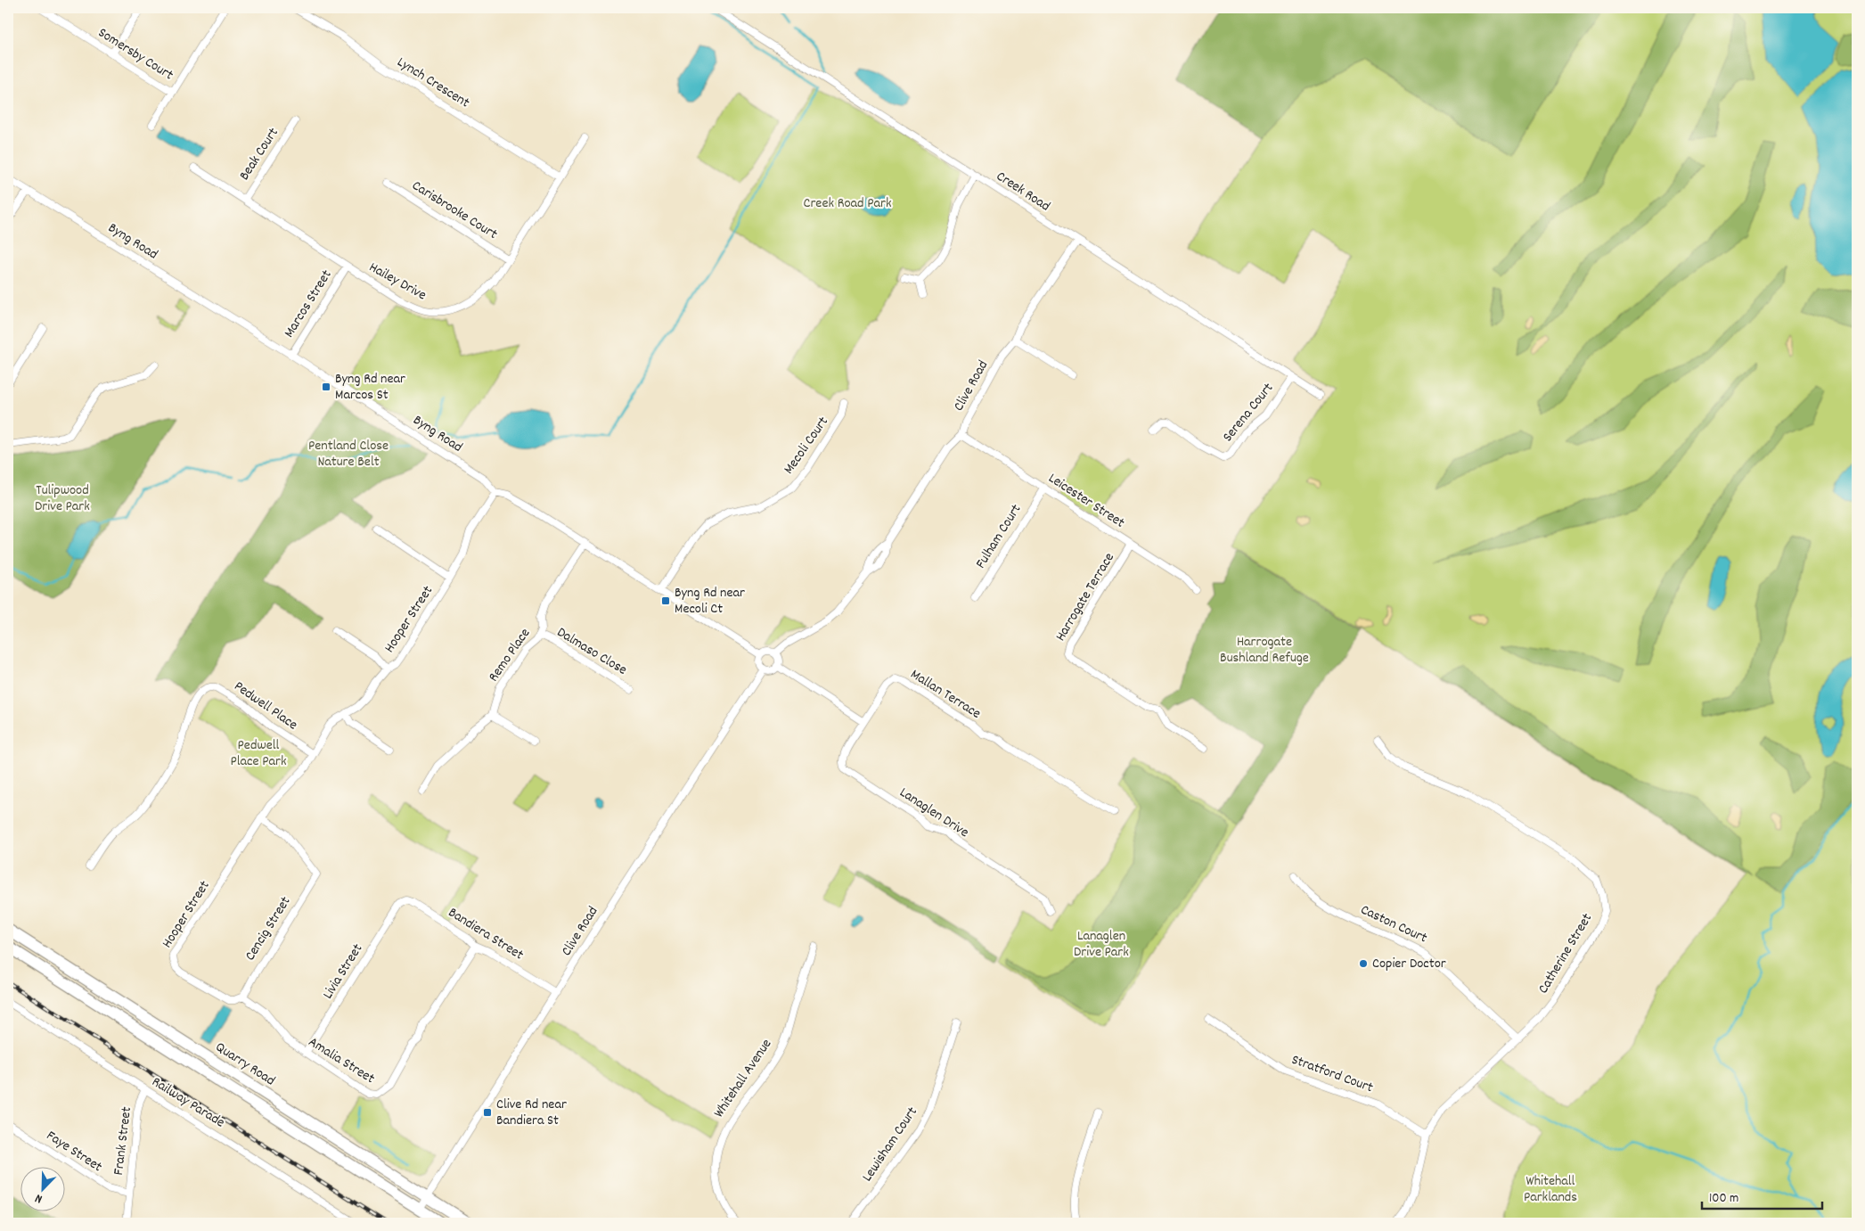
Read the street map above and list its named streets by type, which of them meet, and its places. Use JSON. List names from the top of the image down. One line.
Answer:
{"streets":{"main road":["Quarry Road"],"street":["Somersby Court","Lynch Crescent","Beak Court","Creek Road","Carisbrooke Court","Byng Road","Hailey Drive","Marcos Street","Clive Road","Serena Court","Mecoli Court","Leicester Street","Fulham Court","Harrogate Terrace","Hooper Street","Dalmaso Close","Remo Place","Mallan Terrace","Pedwell Place","Lanaglen Drive","Caston Court","Cencig Street","Bandiera Street","Catherine Street","Livia Street","Amalia Street","Stratford Court","Whitehall Avenue","Railway Parade","Frank Street","Lewisham Court","Faye Street"]},"crossings":[["Lynch Crescent","Hailey Drive"],["Beak Court","Hailey Drive"],["Creek Road","Clive Road"],["Creek Road","Serena Court"],["Carisbrooke Court","Hailey Drive"],["Byng Road","Marcos Street"],["Byng Road","Clive Road"],["Byng Road","Mecoli Court"],["Byng Road","Hooper Street"],["Byng Road","Remo Place"],["Hailey Drive","Marcos Street"],["Clive Road","Leicester Street"],["Clive Road","Bandiera Street"],["Clive Road","Quarry Road"],["Leicester Street","Fulham Court"],["Leicester Street","Harrogate Terrace"],["Hooper Street","Pedwell Place"],["Hooper Street","Cencig Street"],["Hooper Street","Amalia Street"],["Dalmaso Close","Remo Place"],["Mallan Terrace","Lanaglen Drive"],["Caston Court","Catherine Street"],["Cencig Street","Amalia Street"],["Bandiera Street","Livia Street"],["Bandiera Street","Amalia Street"],["Catherine Street","Stratford Court"],["Livia Street","Amalia Street"],["Railway Parade","Frank Street"],["Frank Street","Faye Street"]],"parks":["Creek Road Park","Pentland Close Nature Belt","Tulipwood Drive Park","Harrogate Bushland Refuge","Pedwell Place Park","Lanaglen Drive Park","Whitehall Parklands"],"places":{"transit":["Byng Rd near Marcos St","Byng Rd near Mecoli Ct","Clive Rd near Bandiera St"],"other":["Copier Doctor"]},"scale_bar":"100 m","north":"bottom left"}
